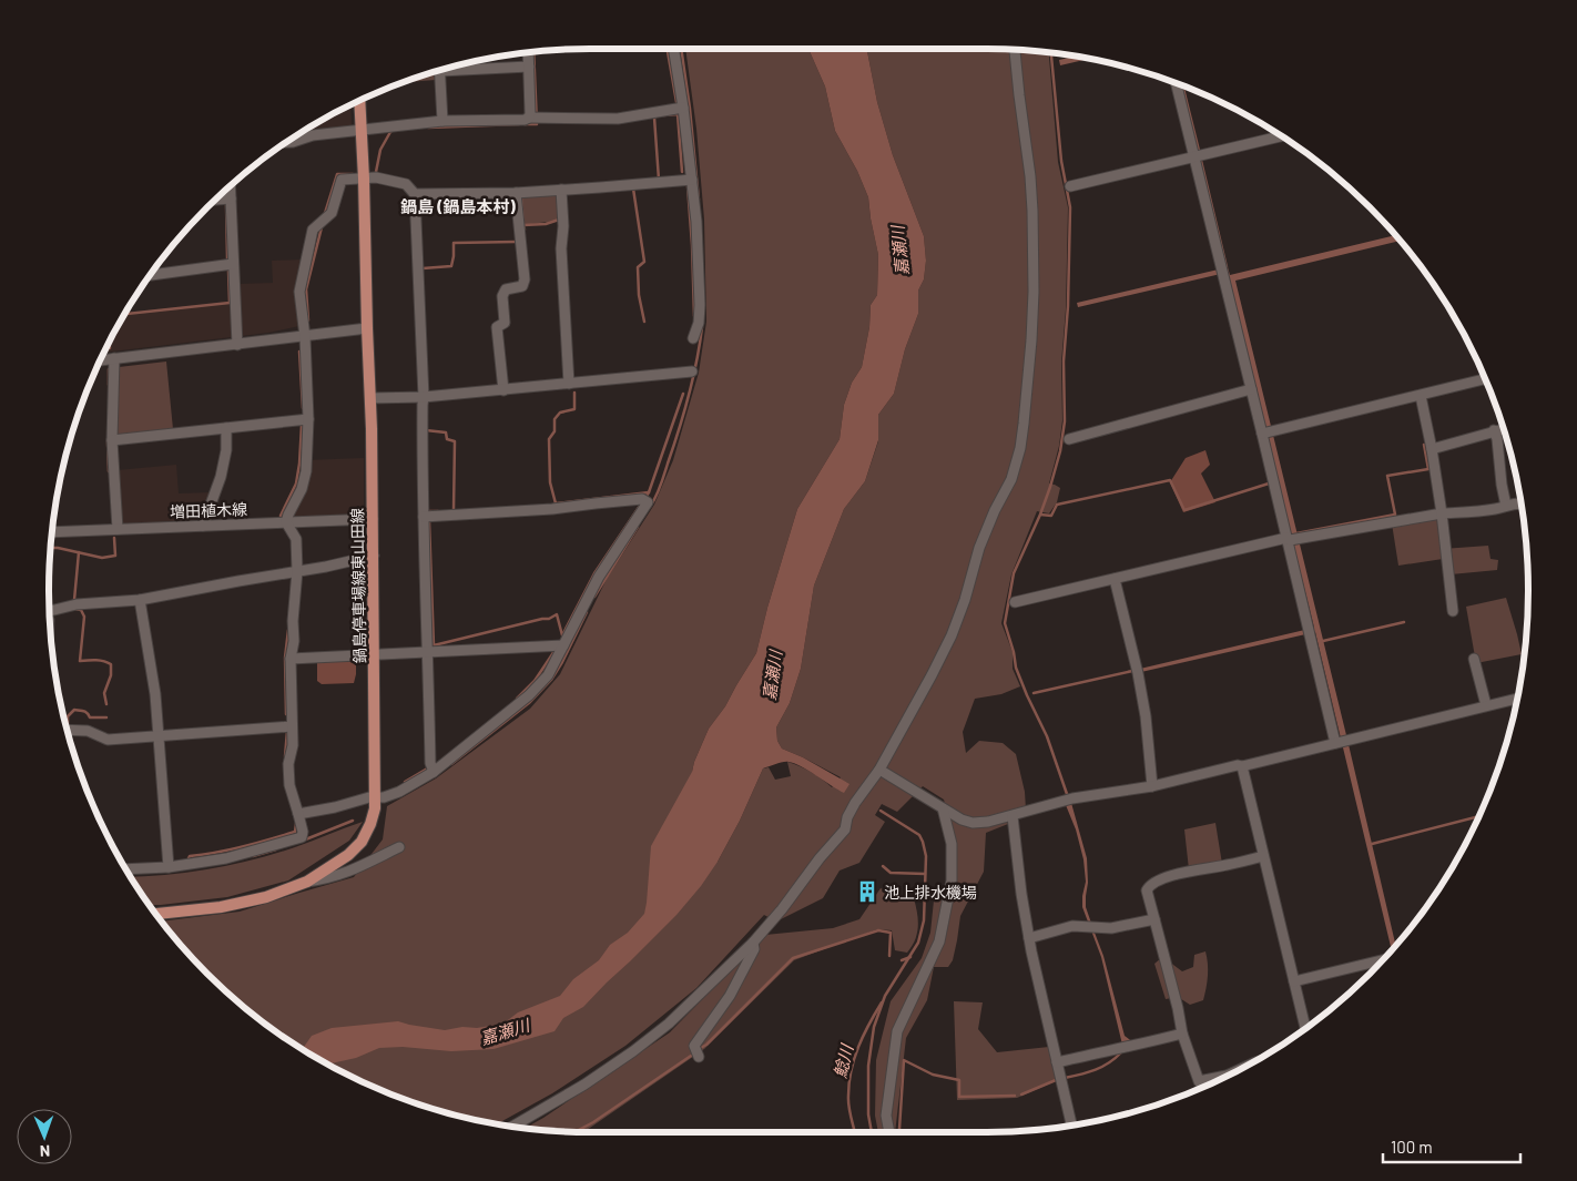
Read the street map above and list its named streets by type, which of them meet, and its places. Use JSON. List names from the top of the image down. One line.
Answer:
{"streets":{"main road":["鍋島停車場線東山田線"],"street":["増田植木線"]},"crossings":[["増田植木線","鍋島停車場線東山田線"]],"districts":["鍋島 (鍋島本村)"],"water":["嘉瀬川","鯰川"],"places":{"building":["池上排水機場"]},"scale_bar":"100 m","north":"bottom"}
